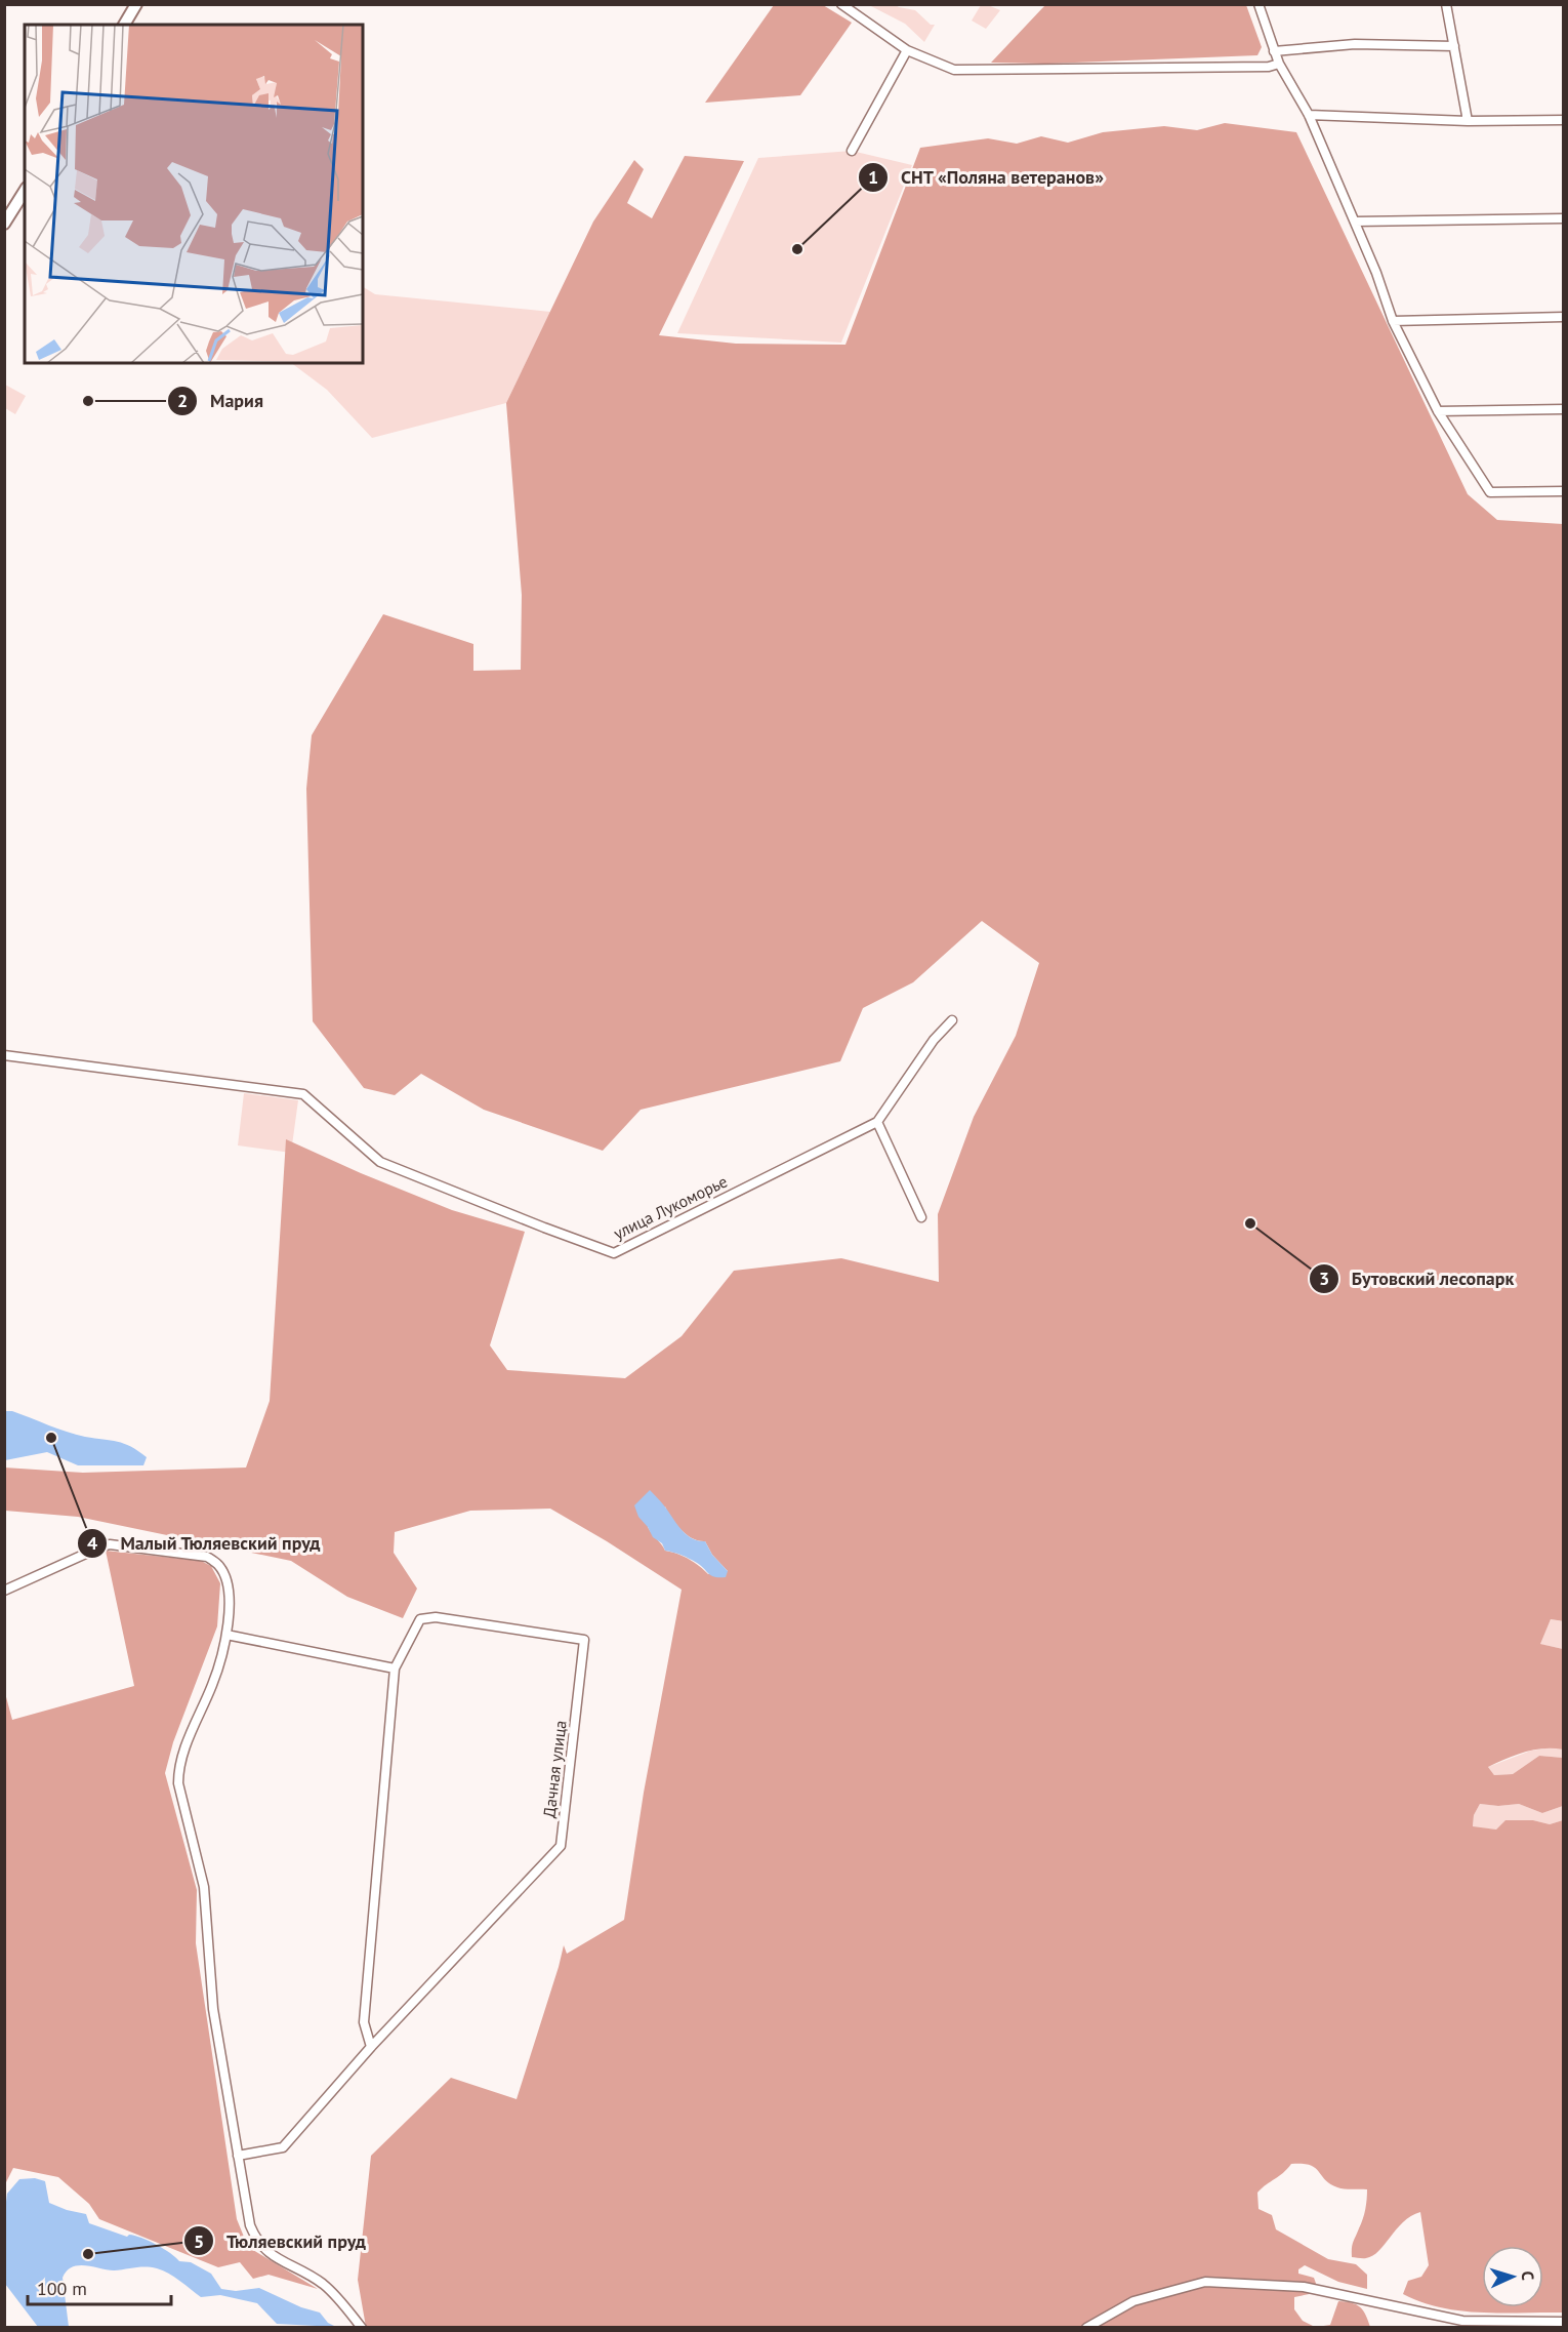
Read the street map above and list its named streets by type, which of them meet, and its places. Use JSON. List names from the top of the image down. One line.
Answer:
{"streets":{"street":["улица Лукоморье","Дачная улица"]},"places":["СНТ «Поляна ветеранов»","Мария","Бутовский лесопарк","Малый Тюляевский пруд","Тюляевский пруд"],"scale_bar":"100 m","north":"right"}
